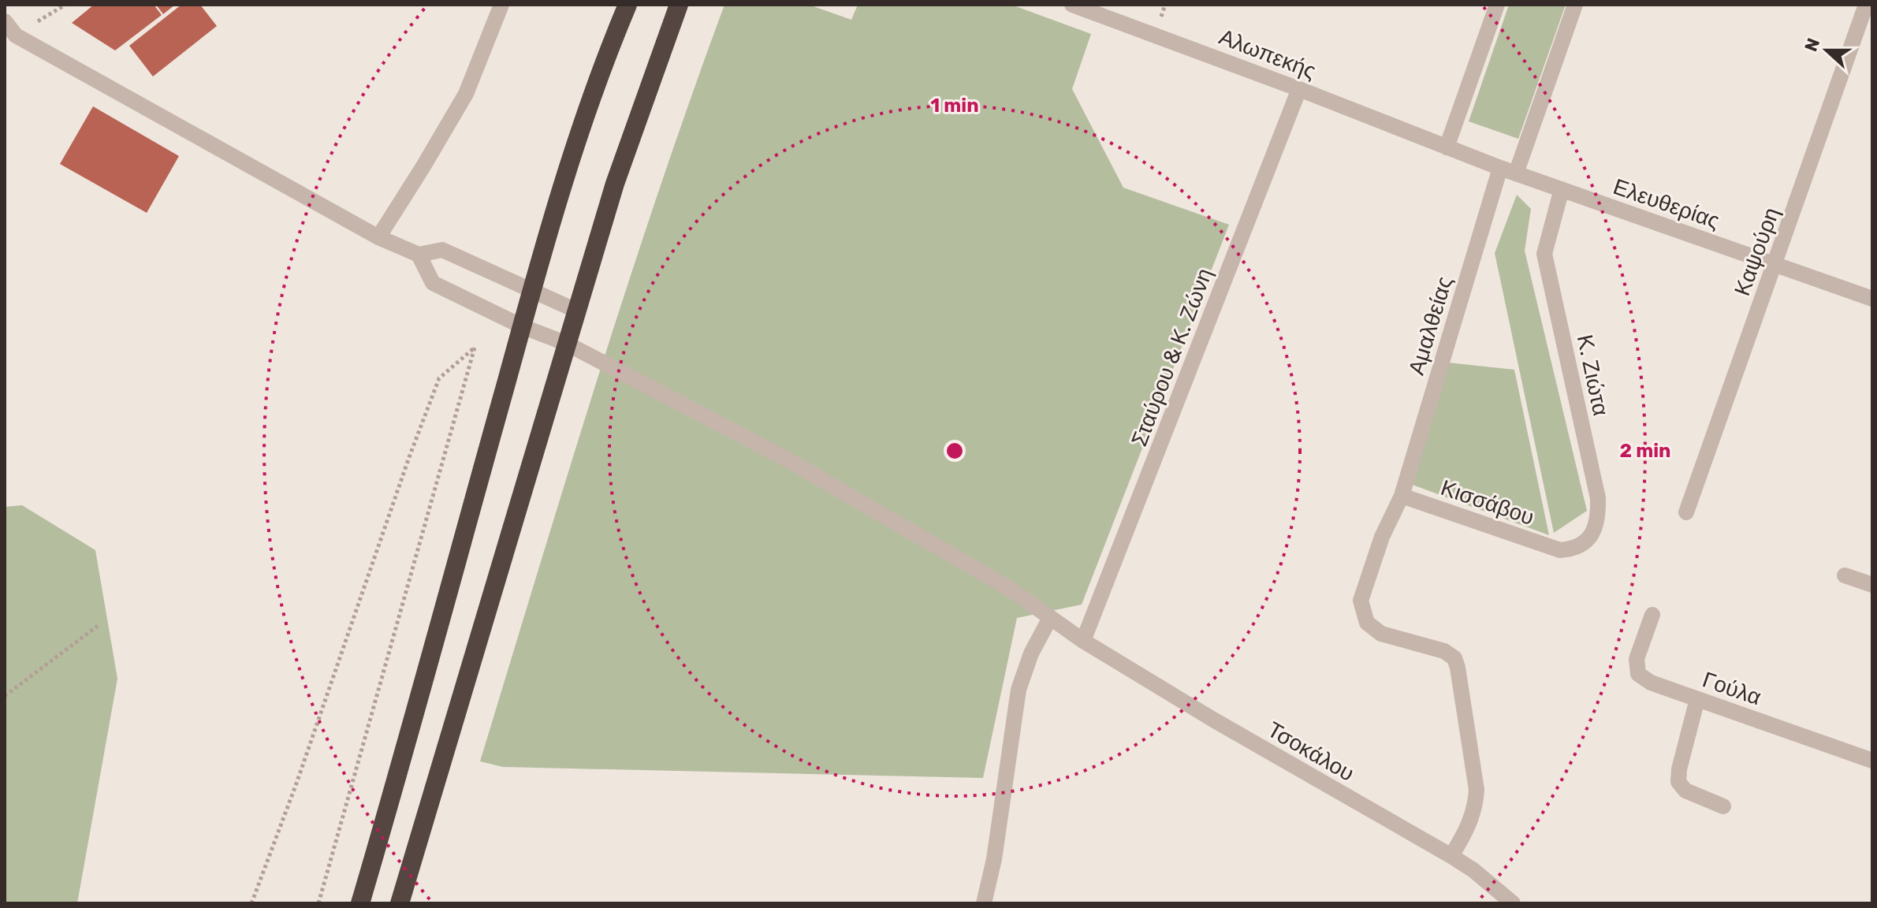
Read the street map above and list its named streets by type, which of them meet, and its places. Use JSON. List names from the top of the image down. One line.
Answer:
{"streets":{"street":["Αλωπεκής","Ελευθερίας","Καψούρη","Αμαλθείας","Σταύρου & Κ. Ζώνη","Κ. Ζιώτα","Κισσάβου","Γούλα","Τσοκάλου"]},"crossings":[["Αλωπεκής","Ελευθερίας"],["Αλωπεκής","Σταύρου & Κ. Ζώνη"],["Ελευθερίας","Καψούρη"],["Ελευθερίας","Αμαλθείας"],["Ελευθερίας","Κ. Ζιώτα"],["Αμαλθείας","Κισσάβου"],["Αμαλθείας","Τσοκάλου"],["Σταύρου & Κ. Ζώνη","Τσοκάλου"],["Κ. Ζιώτα","Κισσάβου"]],"north":"left","rings":["1 min","2 min"]}
